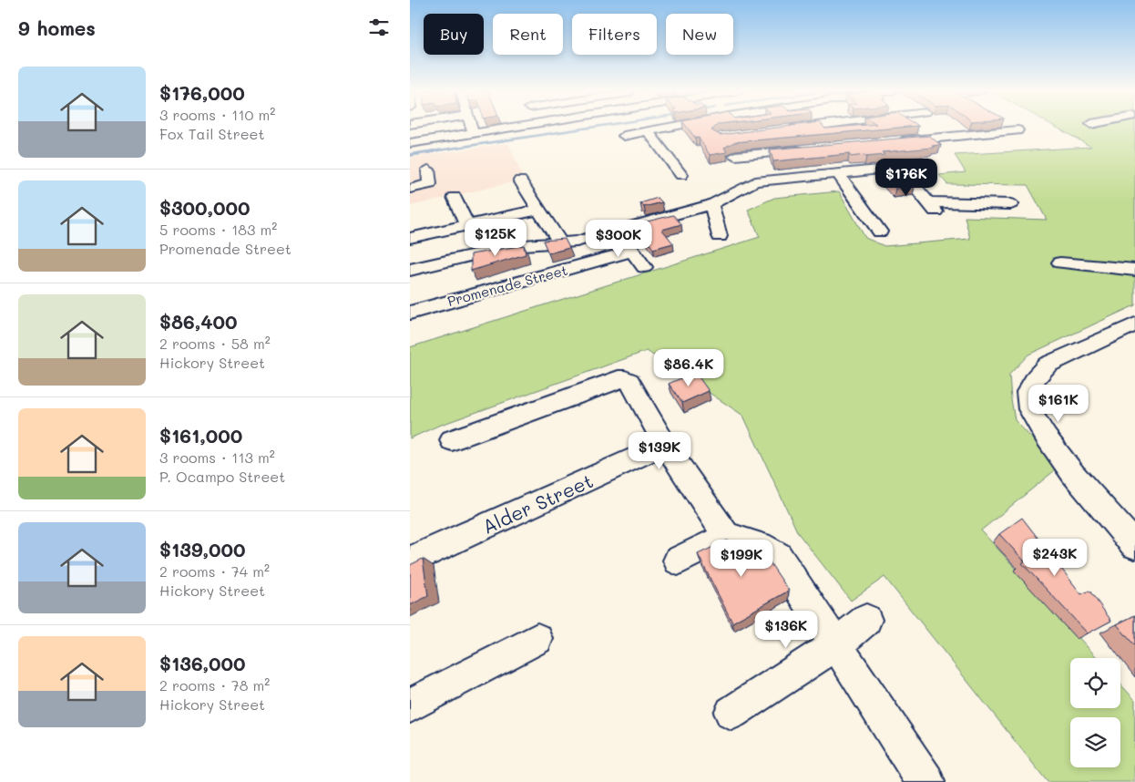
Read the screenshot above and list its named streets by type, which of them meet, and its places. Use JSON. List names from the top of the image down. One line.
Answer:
{"streets":{"street":["Promenade Street","Alder Street"]},"page":{"heading":"9 homes","chip":["Buy","Rent","Filters","New"],"list":[{"name":"$176,000","note":"3 rooms · 110 m² · Fox Tail Street"},{"name":"$300,000","note":"5 rooms · 183 m² · Promenade Street"},{"name":"$86,400","note":"2 rooms · 58 m² · Hickory Street"},{"name":"$161,000","note":"3 rooms · 113 m² · P. Ocampo Street"},{"name":"$139,000","note":"2 rooms · 74 m² · Hickory Street"},{"name":"$136,000","note":"2 rooms · 78 m² · Hickory Street"}],"price":["$176K","$125K","$300K","$86.4K","$161K","$139K","$243K","$199K","$136K"]}}
